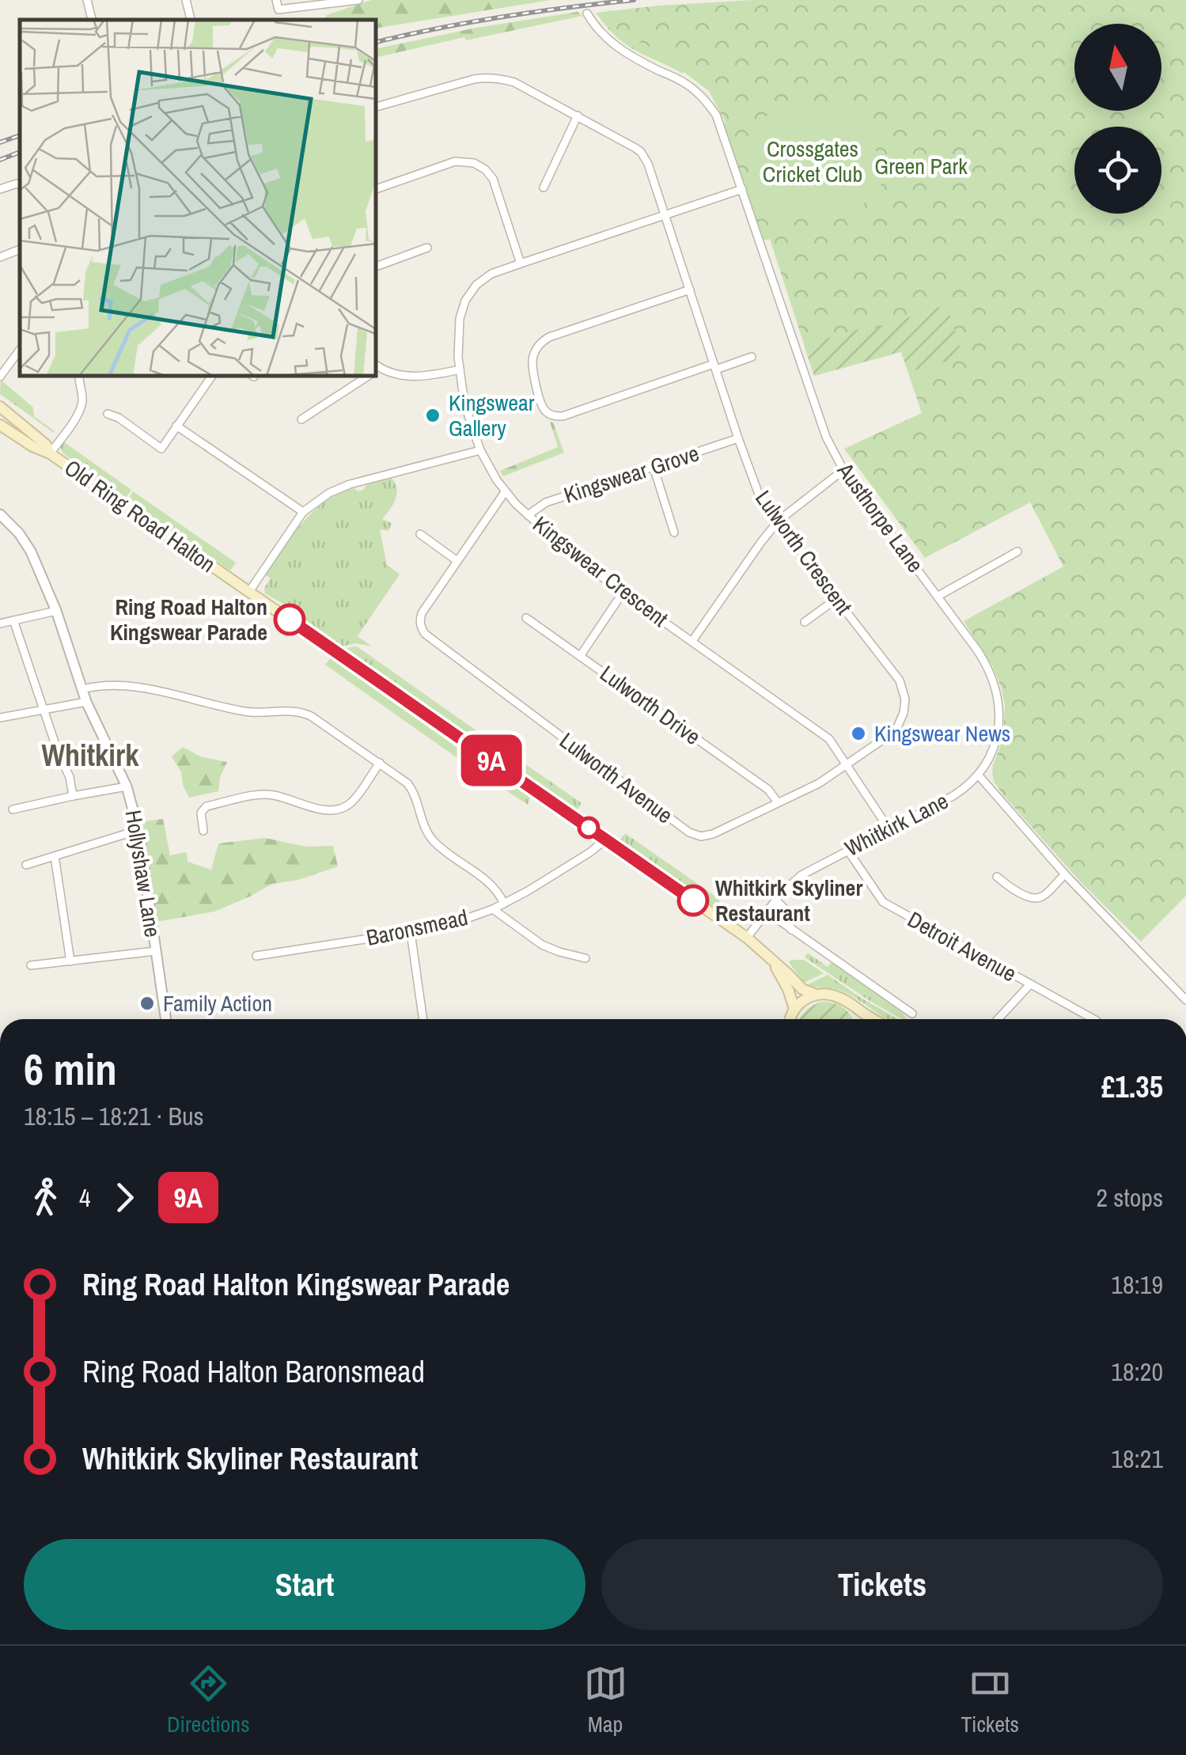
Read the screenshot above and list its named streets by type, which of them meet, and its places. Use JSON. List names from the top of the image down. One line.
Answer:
{"streets":{"main road":["Old Ring Road Halton"],"street":["Kingswear Grove","Austhorpe Lane","Lulworth Crescent","Kingswear Crescent","Lulworth Drive","Lulworth Avenue","Whitkirk Lane","Hollyshaw Lane","Baronsmead","Detroit Avenue"]},"crossings":[["Kingswear Grove","Lulworth Crescent"],["Kingswear Grove","Kingswear Crescent"],["Old Ring Road Halton","Whitkirk Lane"],["Old Ring Road Halton","Baronsmead"],["Austhorpe Lane","Kingswear Crescent"],["Austhorpe Lane","Whitkirk Lane"],["Lulworth Crescent","Kingswear Crescent"],["Lulworth Crescent","Lulworth Avenue"],["Kingswear Crescent","Lulworth Drive"],["Kingswear Crescent","Lulworth Avenue"],["Kingswear Crescent","Whitkirk Lane"],["Lulworth Drive","Lulworth Avenue"],["Whitkirk Lane","Detroit Avenue"]],"districts":["Whitkirk"],"parks":["Crossgates Cricket Club","Green Park"],"places":["Kingswear Gallery","Ring Road Halton Kingswear Parade","Kingswear News","Whitkirk Skyliner Restaurant","Family Action"],"lines":["bus line 9A"],"north":"top","page":{"on_map":"9A","heading":["6 min","18:15 – 18:21 · Bus","£1.35"],"legs":["4","9A","2 stops"],"list":[{"name":"Ring Road Halton Kingswear Parade","value":"18:19"},{"name":"Ring Road Halton Baronsmead","value":"18:20"},{"name":"Whitkirk Skyliner Restaurant","value":"18:21"}],"buttons":["Start","Tickets"],"tabs":["Directions","Map","Tickets"]}}
